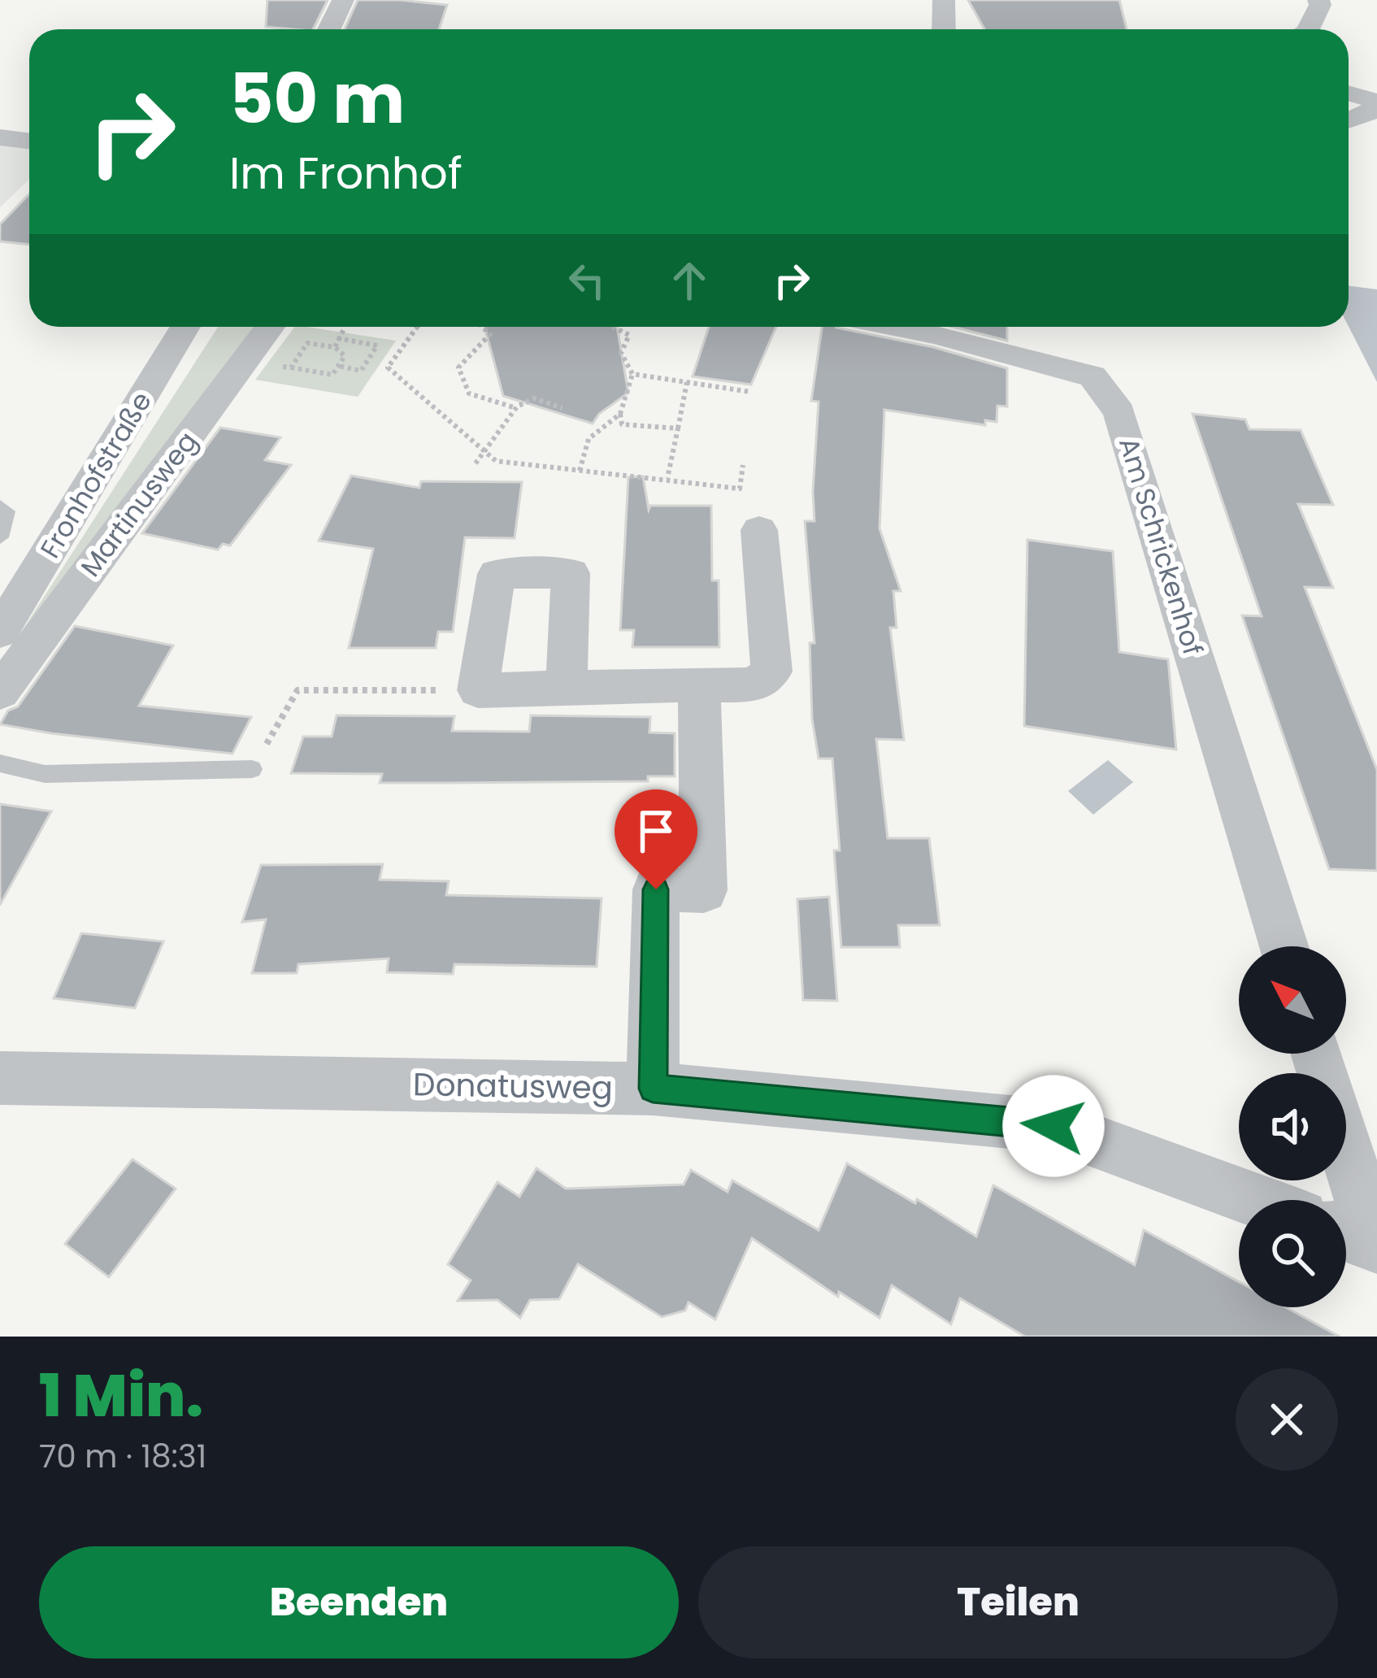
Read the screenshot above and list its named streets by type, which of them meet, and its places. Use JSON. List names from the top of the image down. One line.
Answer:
{"streets":{"street":["Fronhofstraße","Martinusweg","Am Schrickenhof","Donatusweg"]},"north":"top left","page":{"turn":["50 m","Im Fronhof"],"heading":["1 Min.","70 m · 18:31"],"buttons":["Beenden","Teilen"]}}
